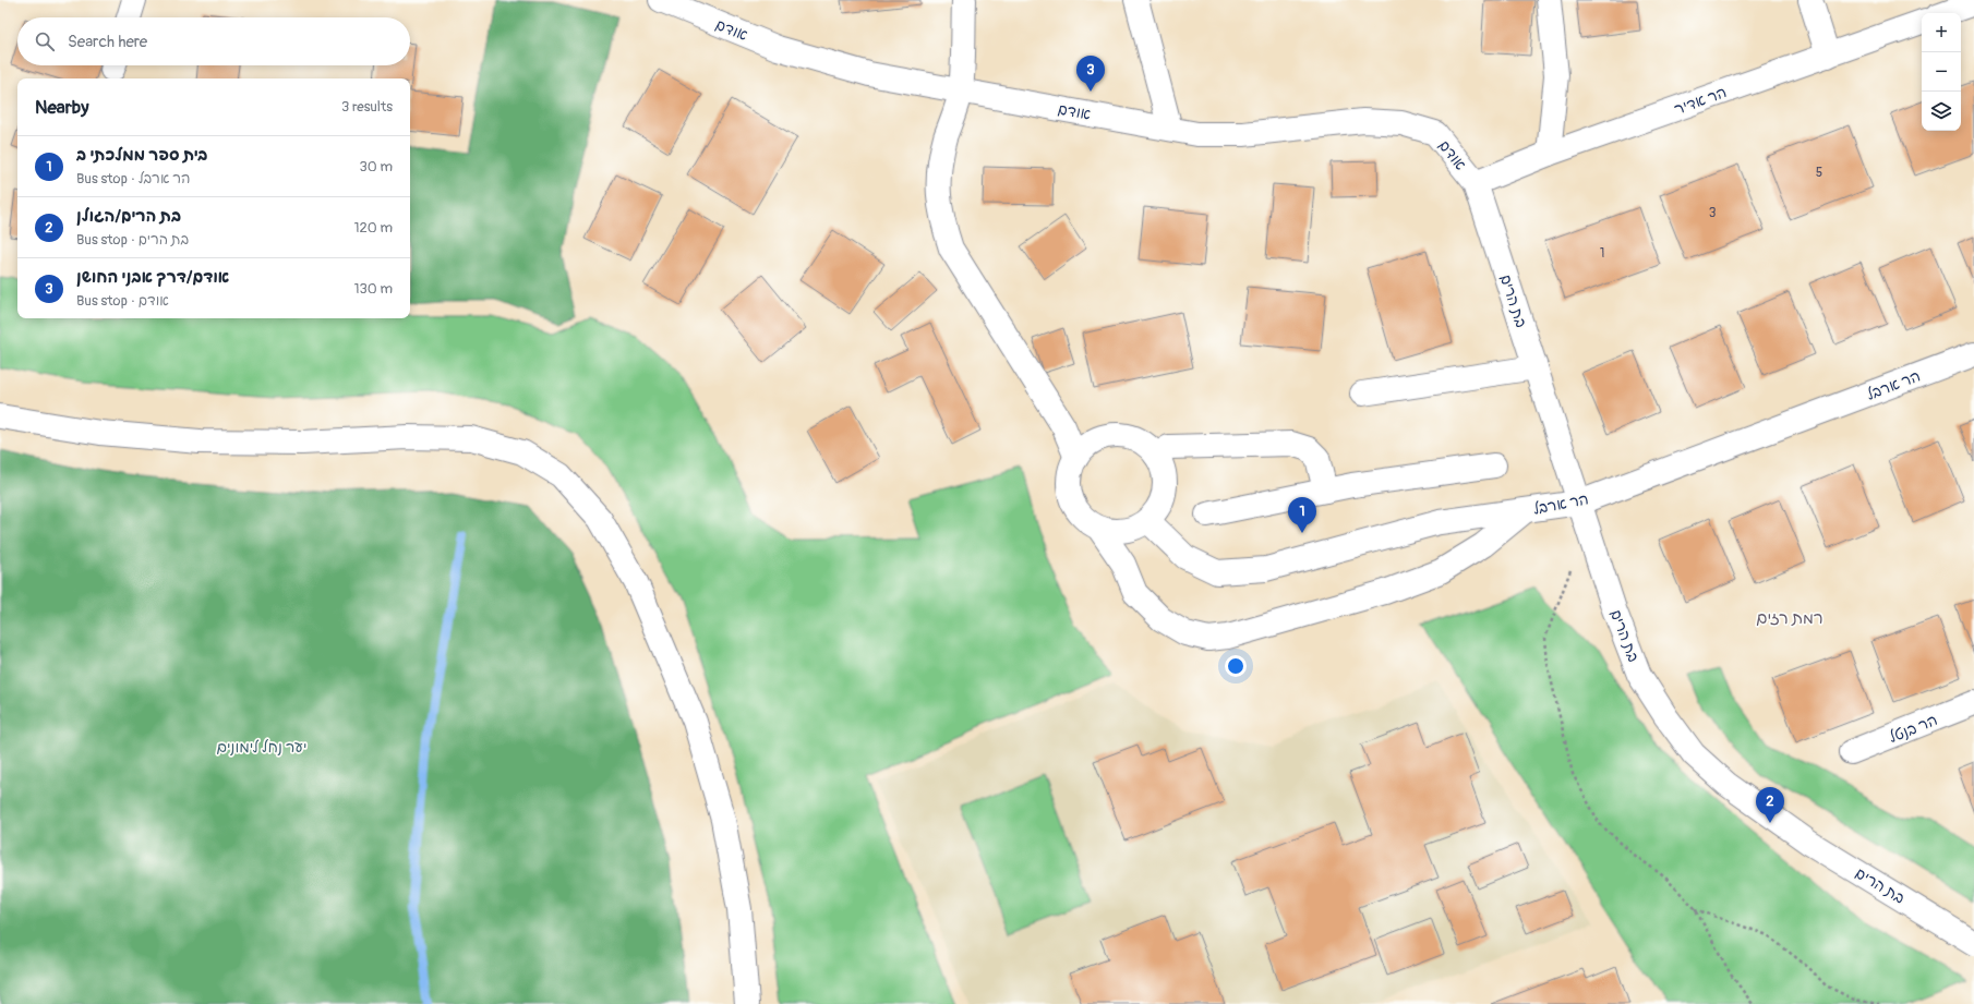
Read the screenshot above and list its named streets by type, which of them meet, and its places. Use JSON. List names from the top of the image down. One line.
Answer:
{"streets":{"street":["אודם","הר אדיר","בת הרים","הר ארבל","הר בנטל"]},"crossings":[["אודם","הר אדיר"],["אודם","בת הרים"],["הר אדיר","בת הרים"],["בת הרים","הר ארבל"]],"districts":["רמת רזים"],"parks":["יער נחל לימונים"],"house_numbers":["5","3","1"],"page":{"map_buttons":["+","−"],"search":"Search here","pins":["3","1","2"],"heading":["Nearby","3 results"],"list":[{"mark":"1","name":"בית ספר ממלכתי ב","note":"Bus stop · הר ארבל","value":"30 m"},{"mark":"2","name":"בת הרים/הגולן","note":"Bus stop · בת הרים","value":"120 m"},{"mark":"3","name":"אודם/דרך אבני החושן","note":"Bus stop · אודם","value":"130 m"}]}}
